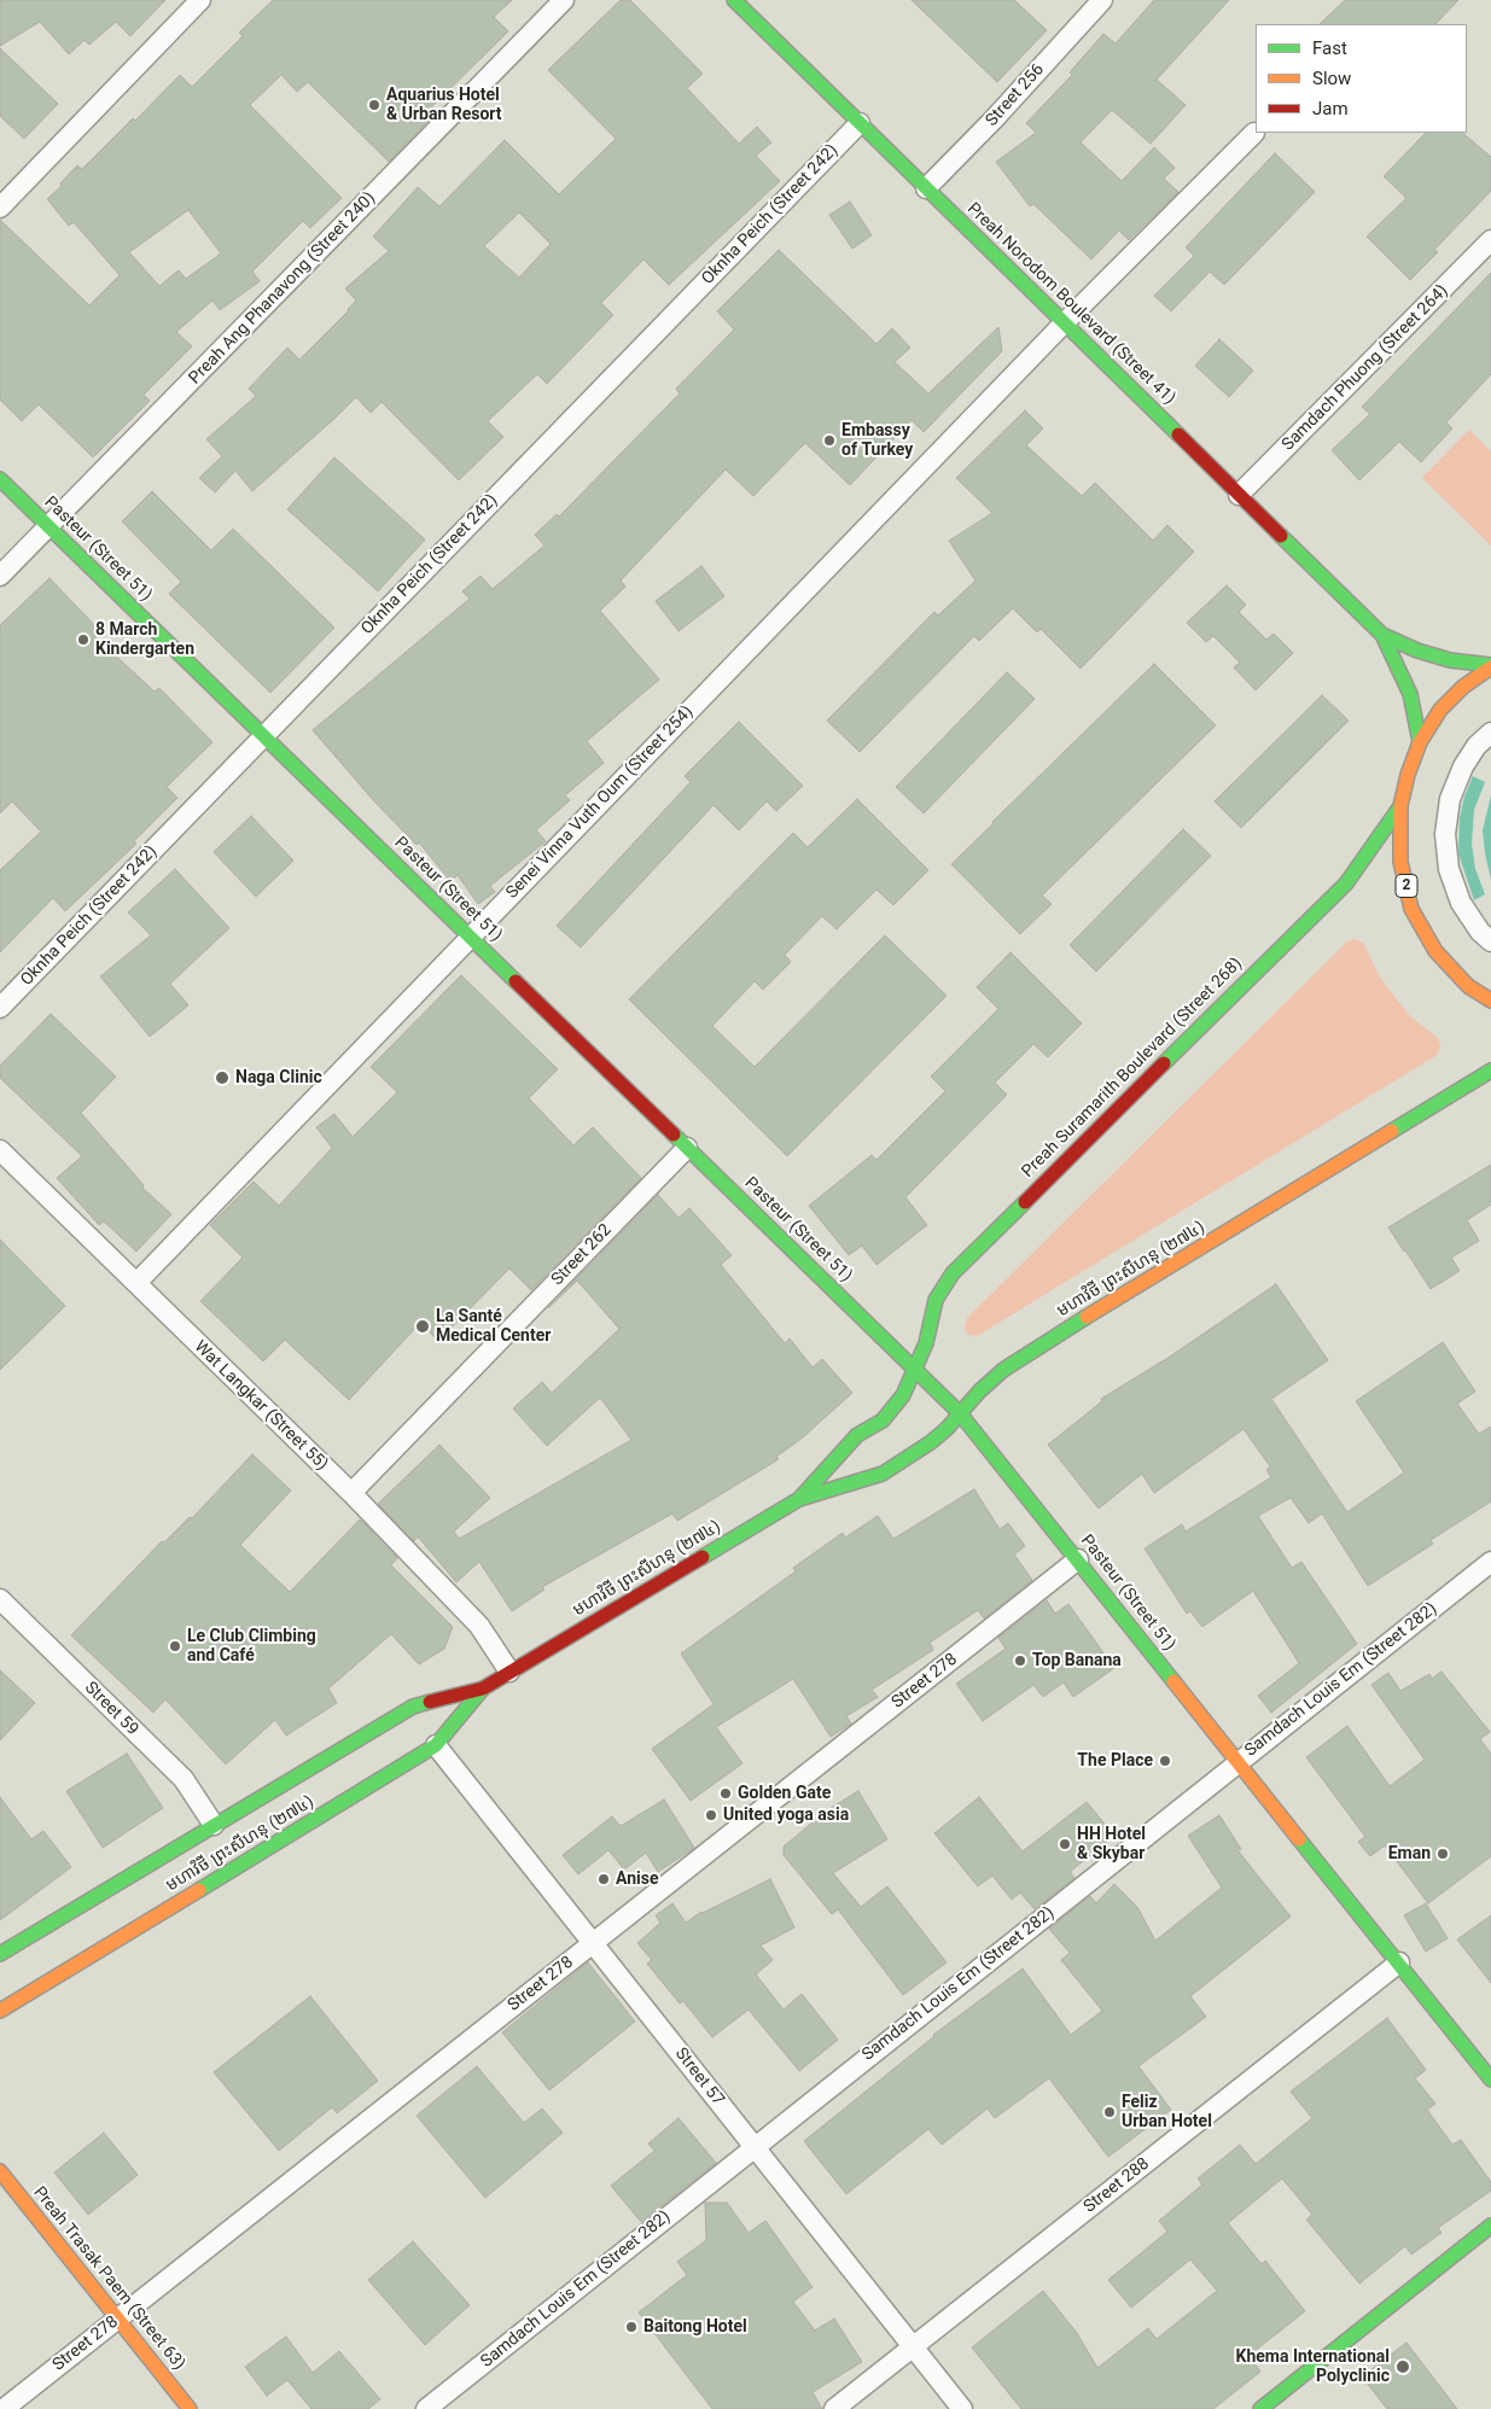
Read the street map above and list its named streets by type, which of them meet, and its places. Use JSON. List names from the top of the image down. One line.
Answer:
{"streets":{"main road":["Preah Norodom Boulevard (Street 41)","Pasteur (Street 51)","2","Preah Suramarith Boulevard (Street 268)","មហាវិថី ព្រះសីហនុ (២៧៤)","Preah Trasak Paem (Street 63)"],"street":["Street 256","Oknha Peich (Street 242)","Preah Ang Phanavong (Street 240)","Samdach Phuong (Street 264)","Senei Vinna Vuth Oum (Street 254)","Street 262","Wat Langkar (Street 55)","Samdach Louis Em (Street 282)","Street 278","Street 59","Street 57","Street 288"]},"crossings":[["Street 256","Preah Norodom Boulevard (Street 41)"],["Oknha Peich (Street 242)","Preah Norodom Boulevard (Street 41)"],["Oknha Peich (Street 242)","Pasteur (Street 51)"],["Preah Ang Phanavong (Street 240)","Pasteur (Street 51)"],["Preah Norodom Boulevard (Street 41)","Samdach Phuong (Street 264)"],["Preah Norodom Boulevard (Street 41)","Senei Vinna Vuth Oum (Street 254)"],["Preah Norodom Boulevard (Street 41)","2"],["Pasteur (Street 51)","Senei Vinna Vuth Oum (Street 254)"],["Pasteur (Street 51)","Preah Suramarith Boulevard (Street 268)"],["Pasteur (Street 51)","Street 262"],["Pasteur (Street 51)","មហាវិថី ព្រះសីហនុ (២៧៤)"],["Pasteur (Street 51)","Samdach Louis Em (Street 282)"],["Pasteur (Street 51)","Street 278"],["Pasteur (Street 51)","Street 288"],["Senei Vinna Vuth Oum (Street 254)","Wat Langkar (Street 55)"],["2","Preah Suramarith Boulevard (Street 268)"],["Preah Suramarith Boulevard (Street 268)","មហាវិថី ព្រះសីហនុ (២៧៤)"],["Street 262","Wat Langkar (Street 55)"],["មហាវិថី ព្រះសីហនុ (២៧៤)","Wat Langkar (Street 55)"],["មហាវិថី ព្រះសីហនុ (២៧៤)","Street 59"],["មហាវិថី ព្រះសីហនុ (២៧៤)","Street 57"],["Samdach Louis Em (Street 282)","Street 57"],["Street 278","Street 57"],["Street 278","Preah Trasak Paem (Street 63)"],["Street 57","Street 288"]],"places":["Aquarius Hotel & Urban Resort","Embassy of Turkey","8 March Kindergarten","Naga Clinic","La Santé Medical Center","Le Club Climbing and Café","Top Banana","The Place","Golden Gate","United yoga asia","HH Hotel & Skybar","Eman","Anise","Feliz Urban Hotel","Baitong Hotel","Khema International Polyclinic"],"legend":["Fast","Slow","Jam"]}
